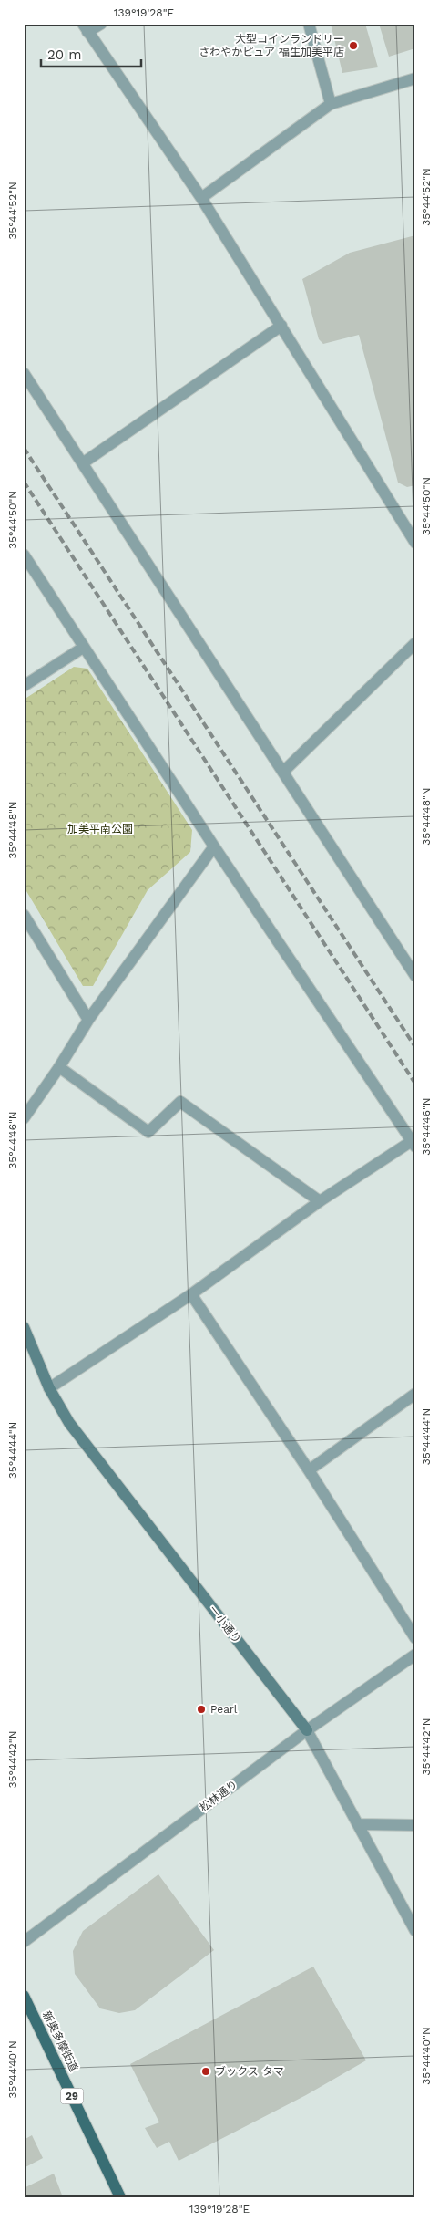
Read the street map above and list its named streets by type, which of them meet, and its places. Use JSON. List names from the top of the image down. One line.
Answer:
{"streets":{"main road":["新奥多摩街道","29"],"street":["一小通り","松林通り"]},"crossings":[["一小通り","松林通り"]],"parks":["加美平南公園"],"places":["大型コインランドリー さわやかピュア 福生加美平店","Pearl","ブックス タマ"],"scale_bar":"20 m","coordinates":["139°19'28\"E","35°44'52\"N","35°44'50\"N","35°44'48\"N","35°44'46\"N","35°44'44\"N","35°44'42\"N","35°44'40\"N"]}
